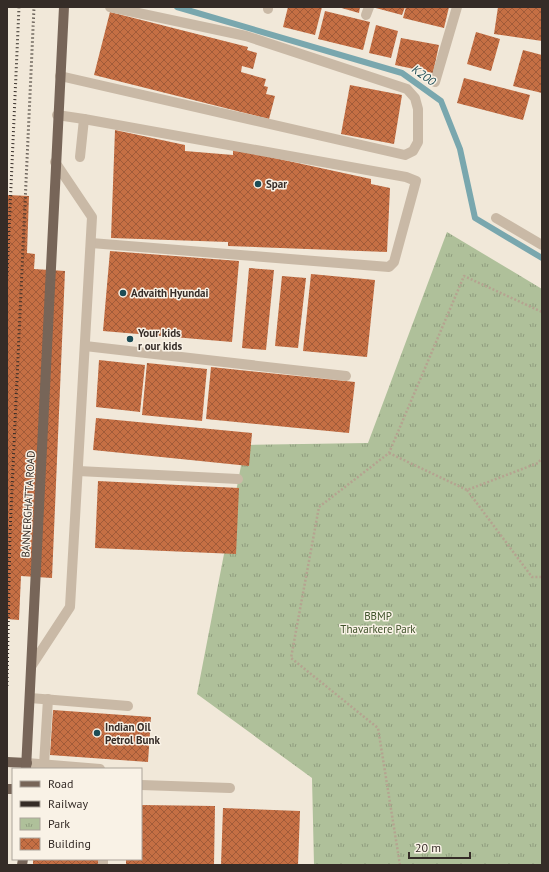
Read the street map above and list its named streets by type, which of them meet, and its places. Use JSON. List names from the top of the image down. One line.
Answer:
{"streets":{"main road":["BANNERGHATTA ROAD"]},"water":["K200"],"parks":["BBMP Thavarkere Park"],"places":["Spar","Advaith Hyundai","Your kids r our kids","Indian Oil Petrol Bunk"],"legend":["Road","Railway","Park","Building"],"scale_bar":"20 m"}
